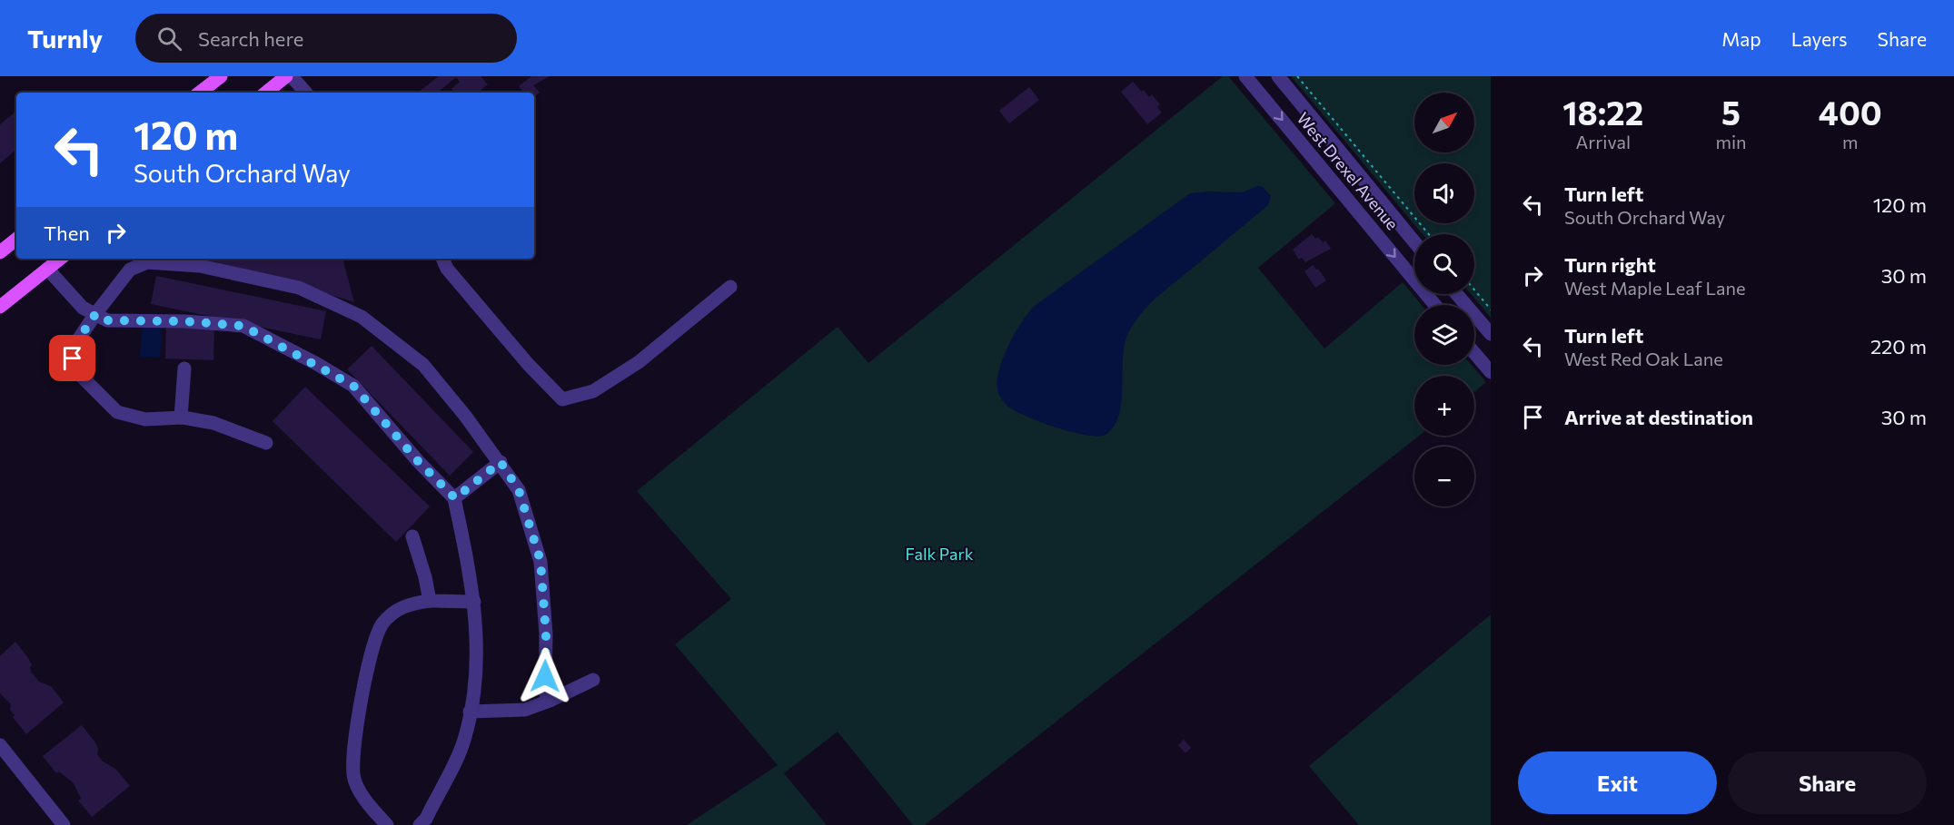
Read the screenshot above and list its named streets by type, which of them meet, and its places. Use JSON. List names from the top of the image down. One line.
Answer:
{"streets":{"street":["West Drexel Avenue"]},"parks":["Falk Park"],"north":"top right","page":{"header":"Turnly","search":"Search here","nav":["Map","Layers","Share"],"eta":["18:22","Arrival","5","min","400","m"],"map_buttons":["+","−"],"turn":["120 m","South Orchard Way"],"list":[{"name":"Turn left","note":"South Orchard Way","value":"120 m"},{"name":"Turn right","note":"West Maple Leaf Lane","value":"30 m"},{"name":"Turn left","note":"West Red Oak Lane","value":"220 m"},{"name":"Arrive at destination","value":"30 m"}],"then":"Then","buttons":["Exit","Share"]}}
